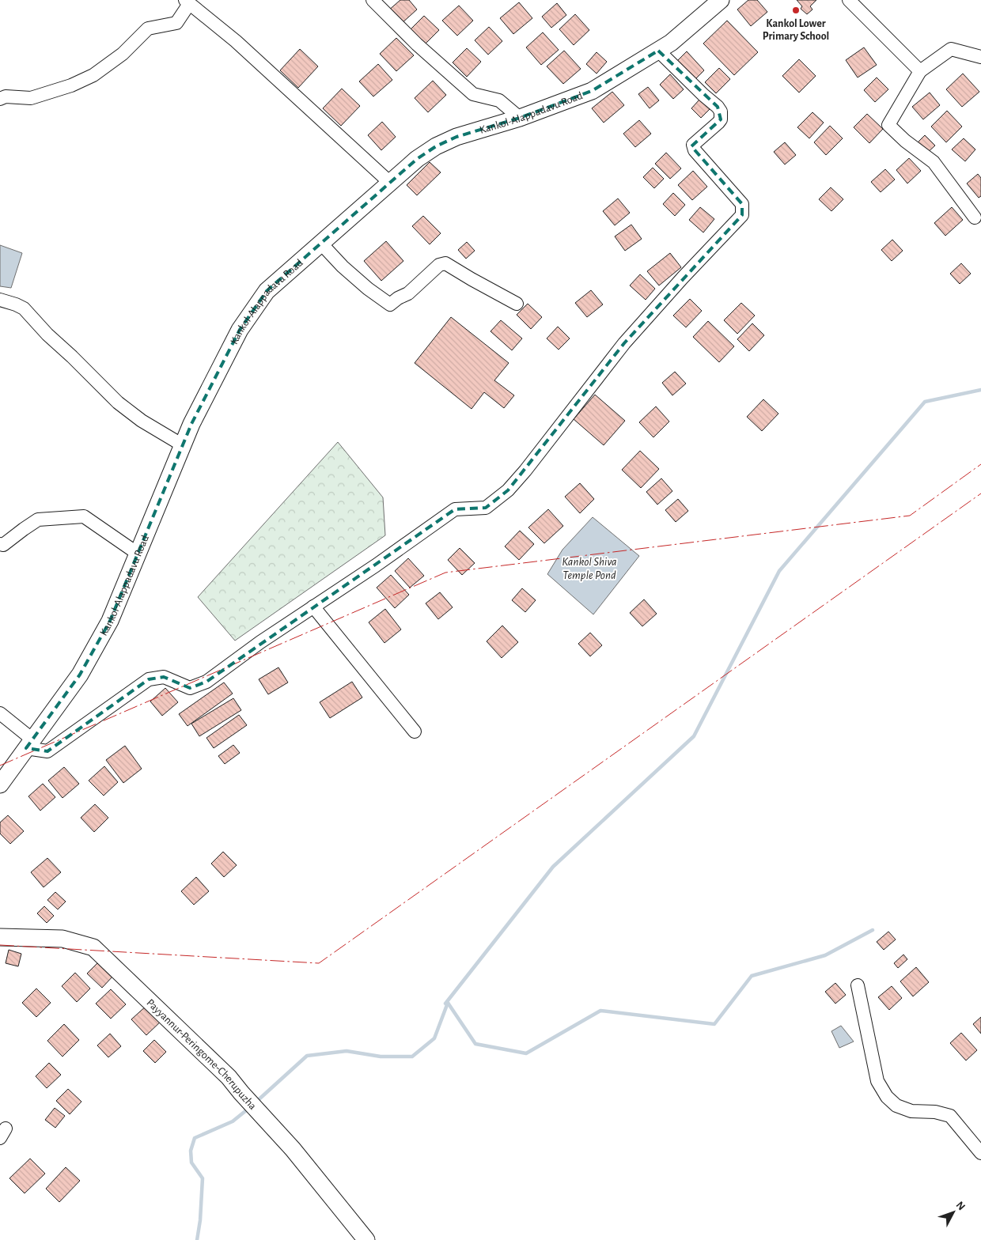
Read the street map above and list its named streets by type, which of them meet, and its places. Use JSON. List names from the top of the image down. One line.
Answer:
{"streets":{"main road":["Kankol-Alappadavu Road","Payyannur-Peringome-Cherupuzha"]},"water":["Kankol Shiva Temple Pond"],"places":["Kankol Lower Primary School"],"north":"top right"}
